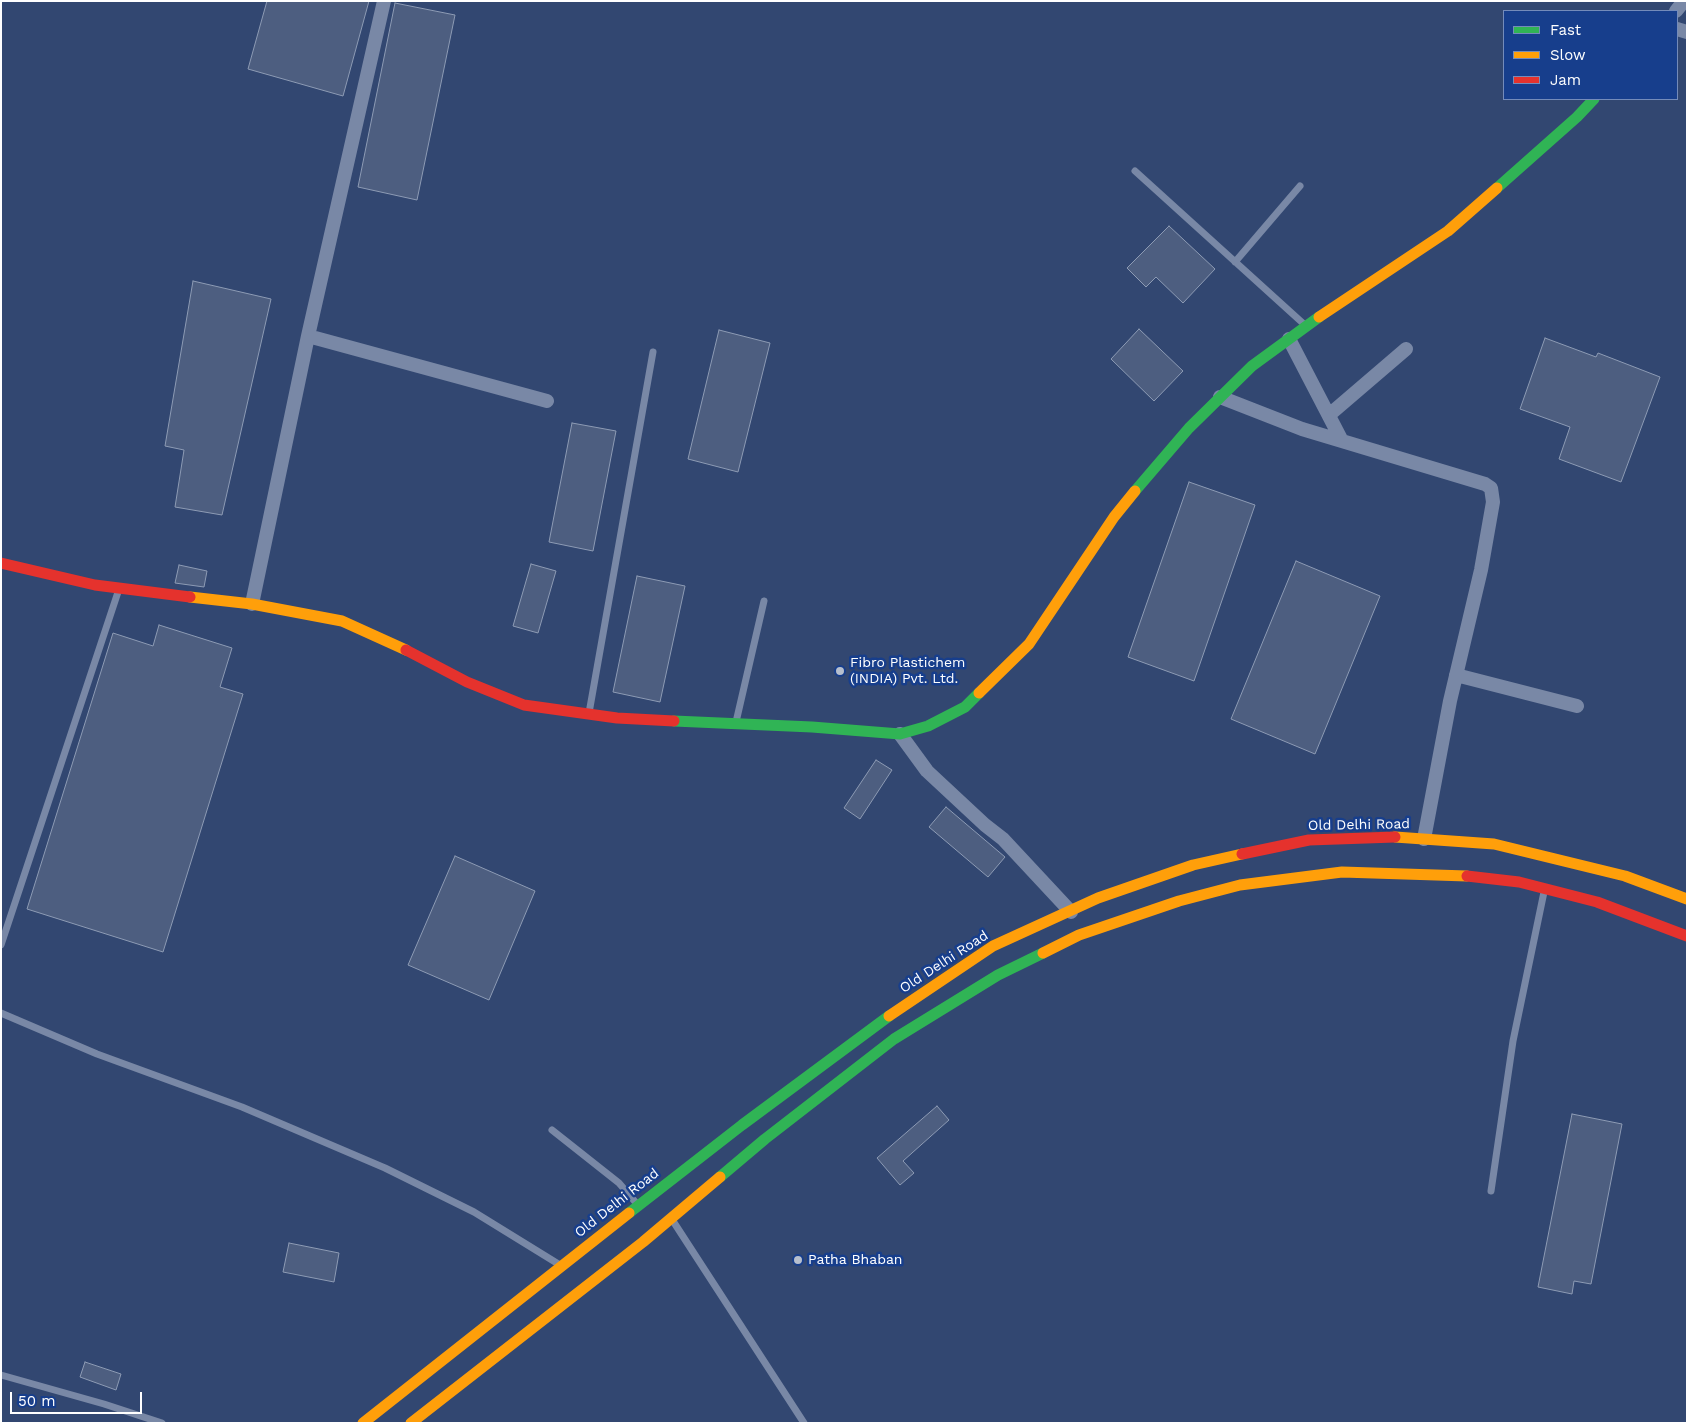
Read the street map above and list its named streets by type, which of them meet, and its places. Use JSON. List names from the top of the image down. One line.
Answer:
{"streets":{"main road":["Old Delhi Road"]},"places":["Fibro Plastichem (INDIA) Pvt. Ltd.","Patha Bhaban"],"legend":["Fast","Slow","Jam"],"scale_bar":"50 m"}
